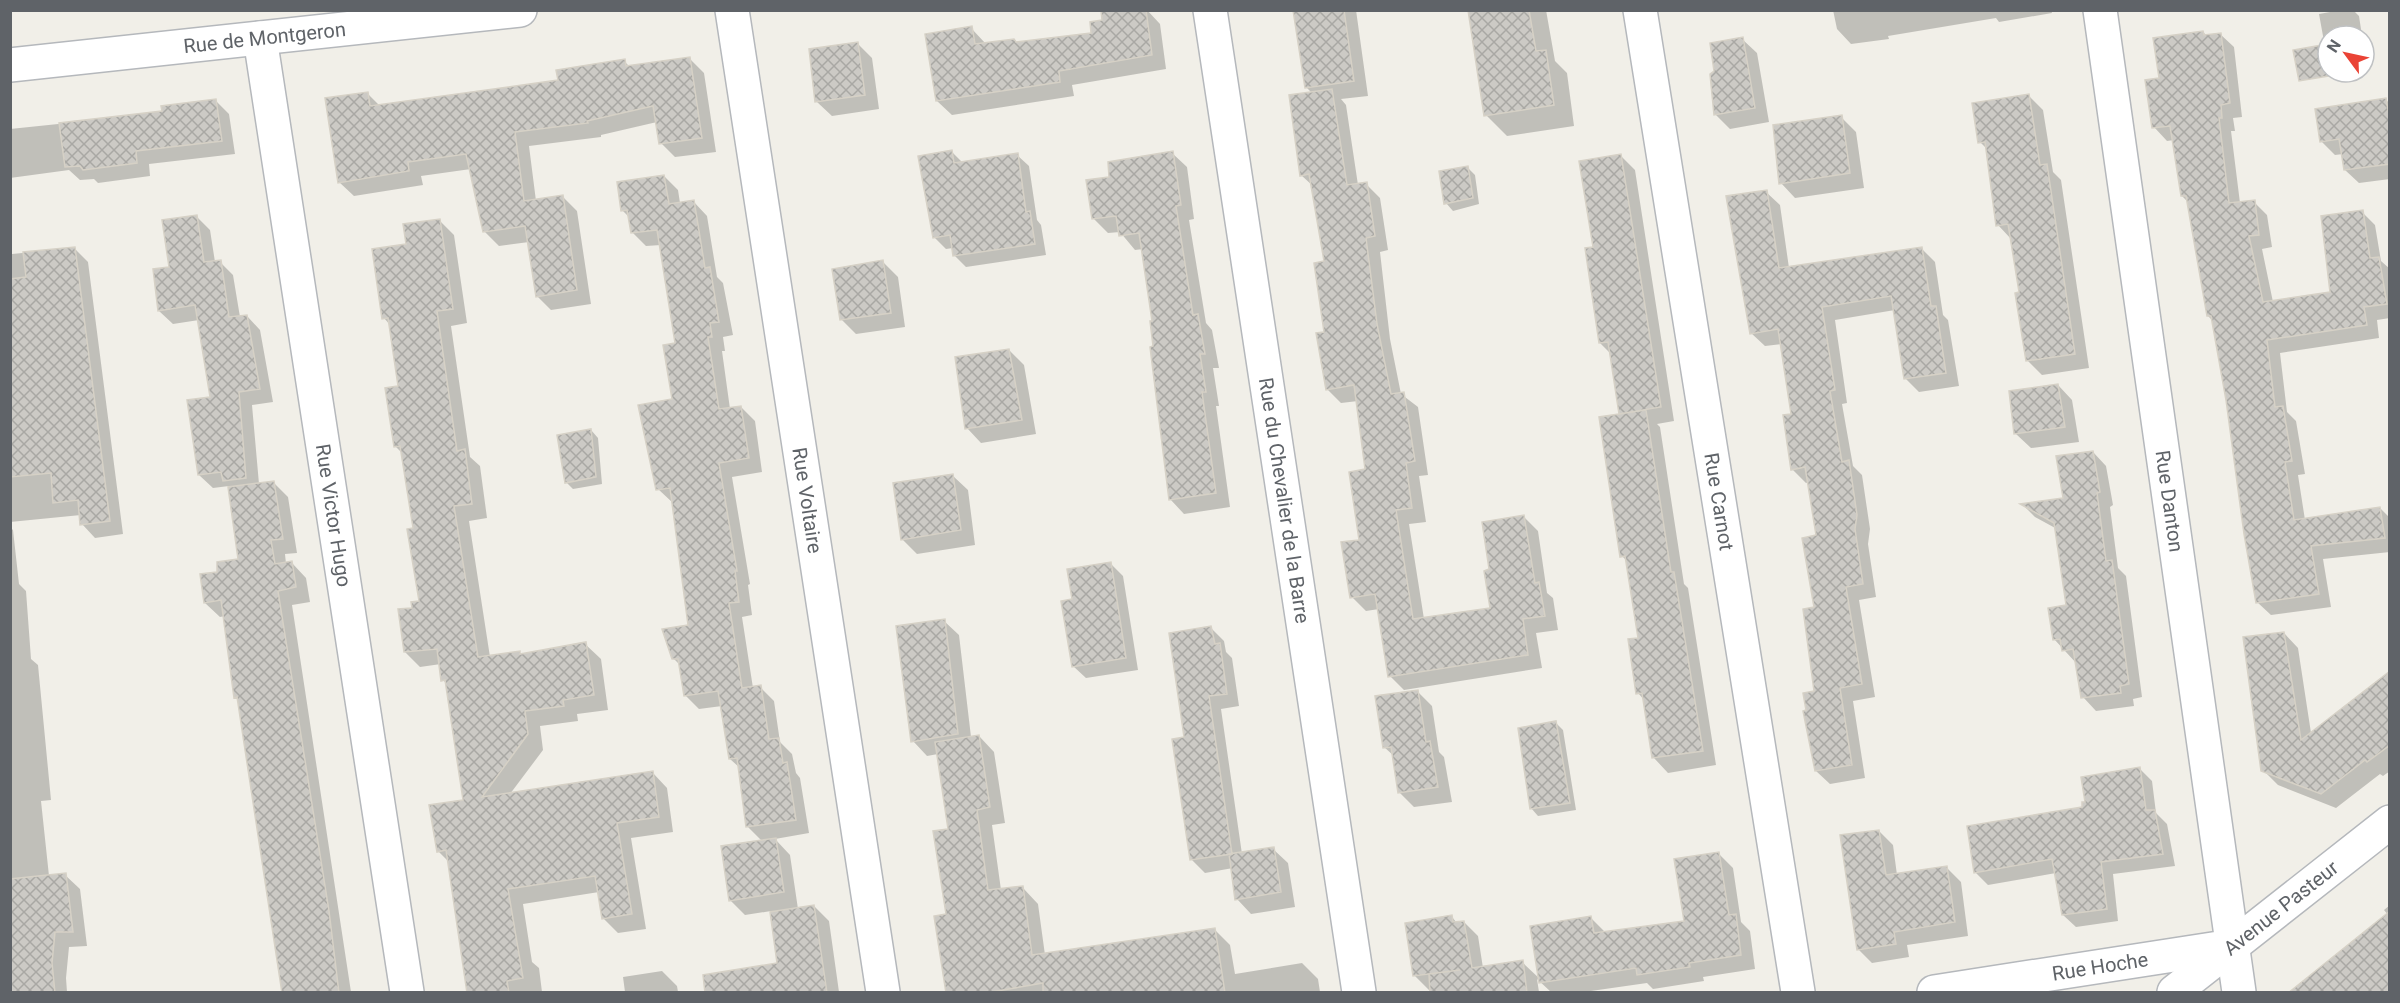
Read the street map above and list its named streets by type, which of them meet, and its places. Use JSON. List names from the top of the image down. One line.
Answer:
{"streets":{"street":["Rue de Montgeron","Rue Voltaire","Rue Carnot","Rue du Chevalier de la Barre","Rue Danton","Rue Victor Hugo","Avenue Pasteur","Rue Hoche"]},"crossings":[["Rue de Montgeron","Rue Victor Hugo"],["Rue Danton","Avenue Pasteur"],["Rue Danton","Rue Hoche"],["Avenue Pasteur","Rue Hoche"]],"north":"top left"}
